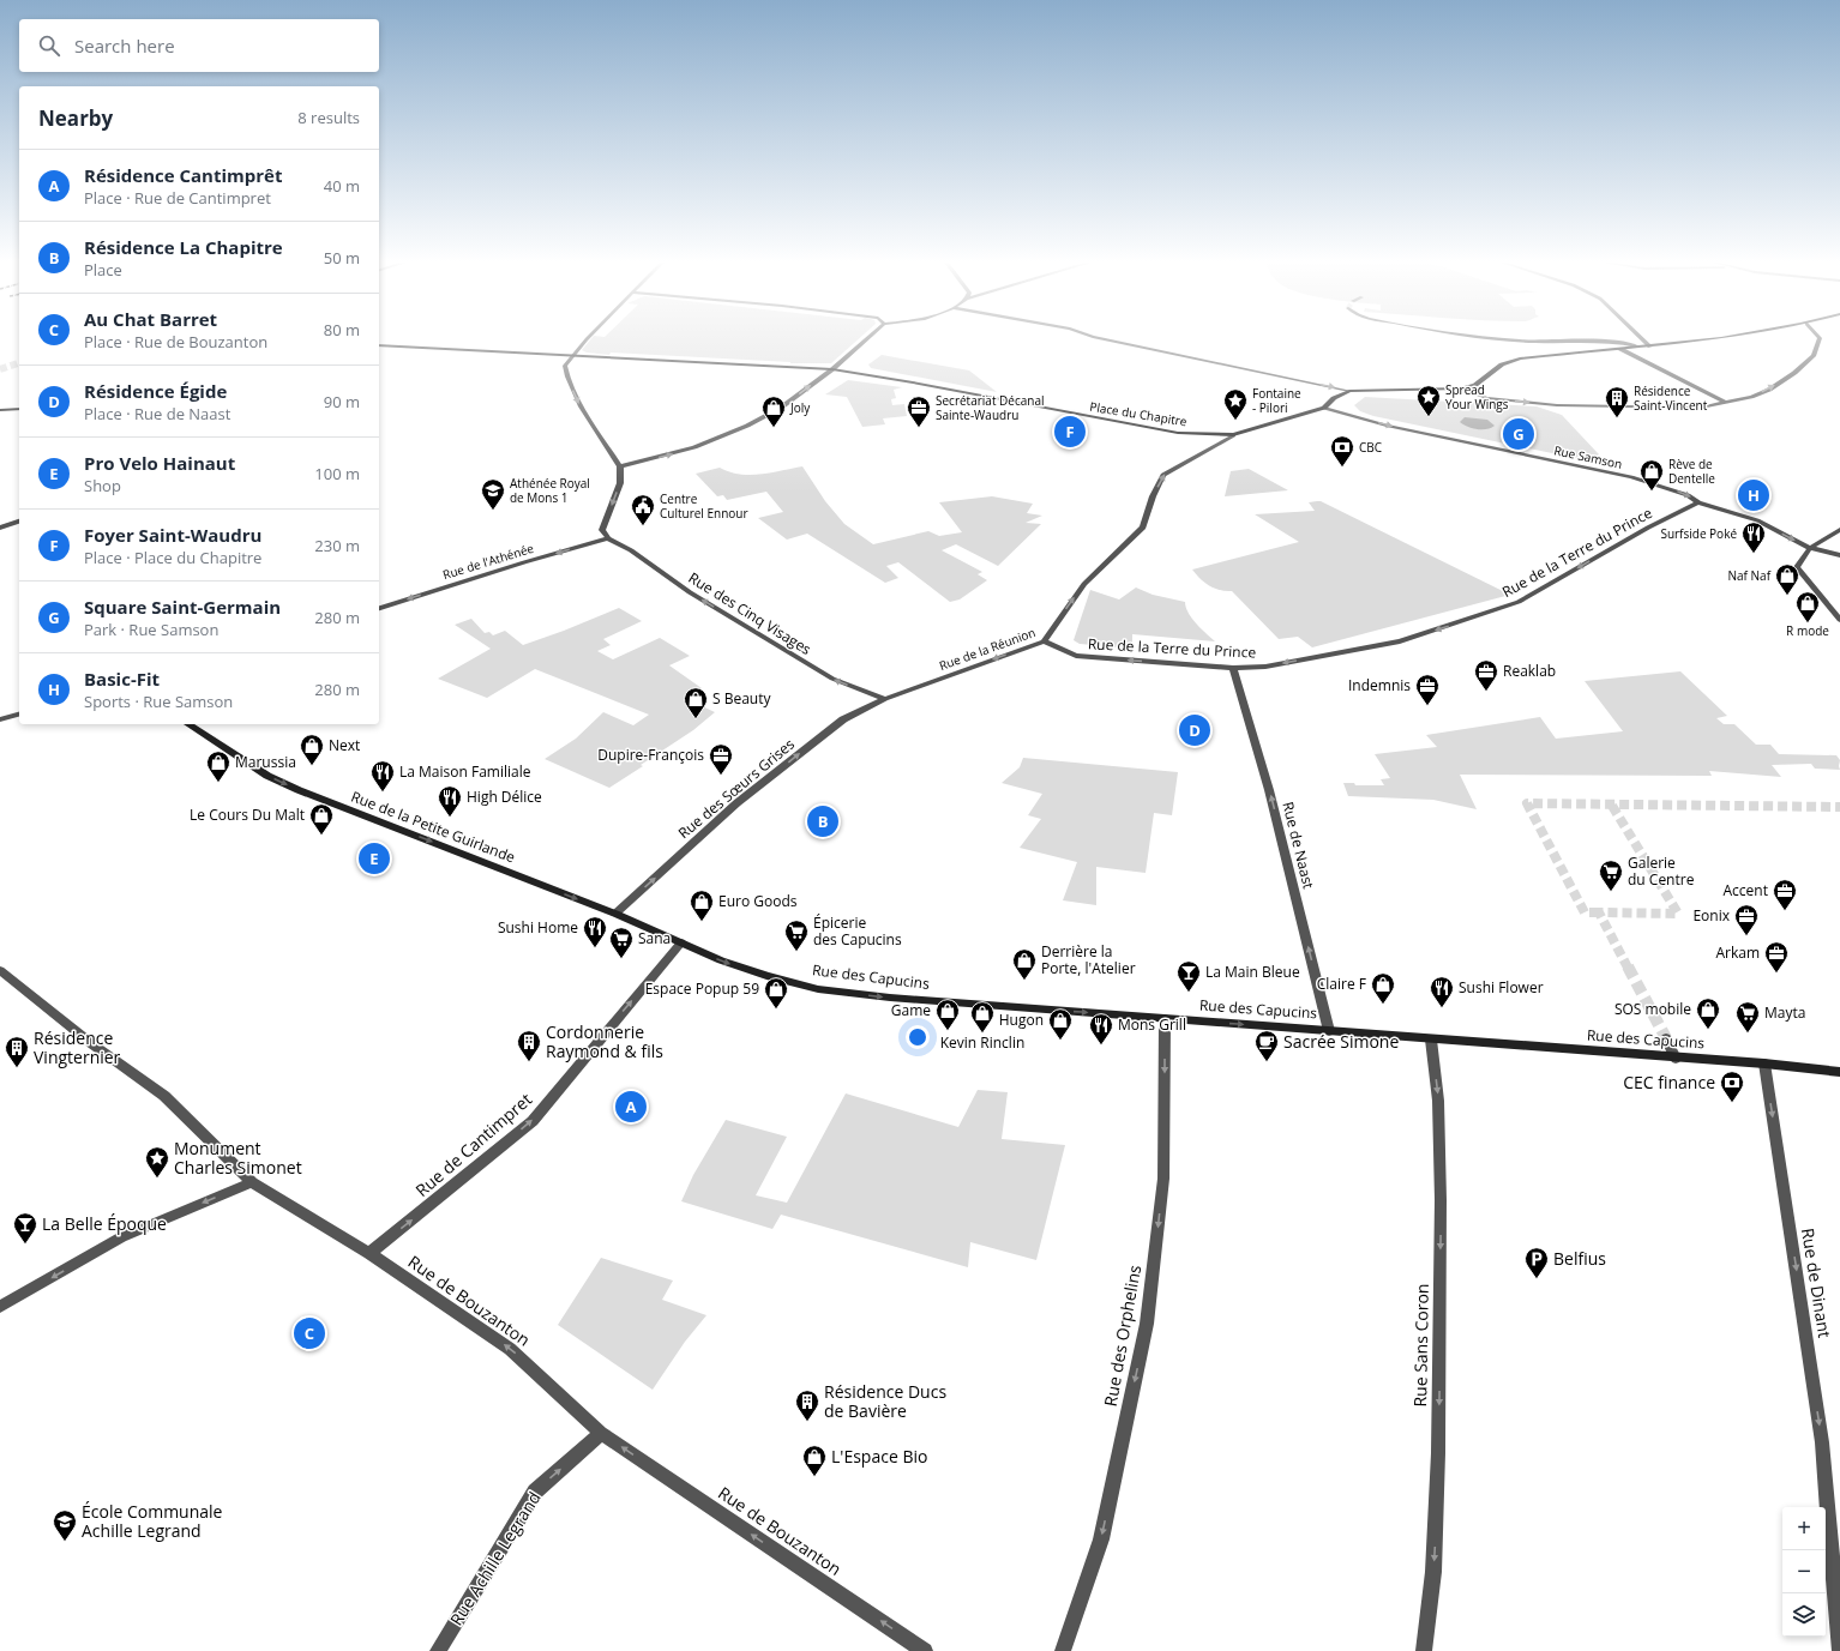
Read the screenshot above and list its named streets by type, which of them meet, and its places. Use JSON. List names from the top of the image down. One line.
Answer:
{"streets":{"street":["Place du Chapitre","Rue Samson","Rue de la Terre du Prince","Rue de l'Athénée","Rue des Cinq Visages","Rue de la Réunion","Rue des Sœurs Grises","Rue de la Petite Guirlande","Rue de Naast","Rue des Capucins","Rue de Cantimpret","Rue de Dinant","Rue de Bouzanton","Rue des Orphelins","Rue Sans Coron","Rue Achille Legrand"]},"crossings":[["Place du Chapitre","Rue Samson"],["Place du Chapitre","Rue de la Réunion"],["Rue Samson","Rue de la Terre du Prince"],["Rue de la Terre du Prince","Rue de la Réunion"],["Rue de la Terre du Prince","Rue de Naast"],["Rue de l'Athénée","Rue des Cinq Visages"],["Rue des Cinq Visages","Rue de la Réunion"],["Rue des Cinq Visages","Rue des Sœurs Grises"],["Rue de la Réunion","Rue des Sœurs Grises"],["Rue des Sœurs Grises","Rue de la Petite Guirlande"],["Rue de la Petite Guirlande","Rue des Capucins"],["Rue de la Petite Guirlande","Rue de Cantimpret"],["Rue de Naast","Rue des Capucins"],["Rue des Capucins","Rue de Cantimpret"],["Rue des Capucins","Rue de Dinant"],["Rue des Capucins","Rue des Orphelins"],["Rue des Capucins","Rue Sans Coron"],["Rue de Cantimpret","Rue de Bouzanton"],["Rue de Bouzanton","Rue Achille Legrand"]],"one_way":["Rue de la Terre du Prince","Rue de l'Athénée","Rue des Cinq Visages","Rue des Sœurs Grises","Rue de la Petite Guirlande","Rue de Naast","Rue des Capucins","Rue de Cantimpret","Rue de Dinant","Rue de Bouzanton","Rue des Orphelins","Rue Sans Coron","Rue Achille Legrand"],"places":{"place":["Spread Your Wings","Fontaine - Pilori","Monument Charles Simonet"],"building":["Résidence Saint-Vincent","Cordonnerie Raymond & fils","Résidence Vingternier","Résidence Ducs de Bavière"],"shop":["Joly","Rève de Dentelle","Naf Naf","R mode","S Beauty","Next","Marussia","Le Cours Du Malt","Euro Goods","Derrière la Porte, l'Atelier","Claire F","Espace Popup 59","SOS mobile","Game","Kevin Rinclin","Hugon","L'Espace Bio"],"office":["Secrétariat Décanal Sainte-Waudru","Reaklab","Indemnis","Dupire-François","Accent","Eonix","Arkam"],"bank":["CBC","CEC finance"],"school or university":["Athénée Royal de Mons 1","École Communale Achille Legrand"],"public building":["Centre Culturel Ennour"],"restaurant":["Surfside Poké","La Maison Familiale","High Délice","Sushi Home","Sushi Flower","Mons Grill"],"supermarket":["Galerie du Centre","Épicerie des Capucins","Sana","Mayta"],"bar":["La Main Bleue","La Belle Époque"],"cafe":["Sacrée Simone"],"parking":["Belfius"]},"page":{"search":"Search here","heading":["Nearby","8 results"],"list":[{"mark":"A","name":"Résidence Cantimprêt","note":"Place · Rue de Cantimpret","value":"40 m"},{"mark":"B","name":"Résidence La Chapitre","note":"Place","value":"50 m"},{"mark":"C","name":"Au Chat Barret","note":"Place · Rue de Bouzanton","value":"80 m"},{"mark":"D","name":"Résidence Égide","note":"Place · Rue de Naast","value":"90 m"},{"mark":"E","name":"Pro Velo Hainaut","note":"Shop","value":"100 m"},{"mark":"F","name":"Foyer Saint-Waudru","note":"Place · Place du Chapitre","value":"230 m"},{"mark":"G","name":"Square Saint-Germain","note":"Park · Rue Samson","value":"280 m"},{"mark":"H","name":"Basic-Fit","note":"Sports · Rue Samson","value":"280 m"}],"pins":["F","G","H","D","B","E","A","C"],"map_buttons":["+","−"]}}
